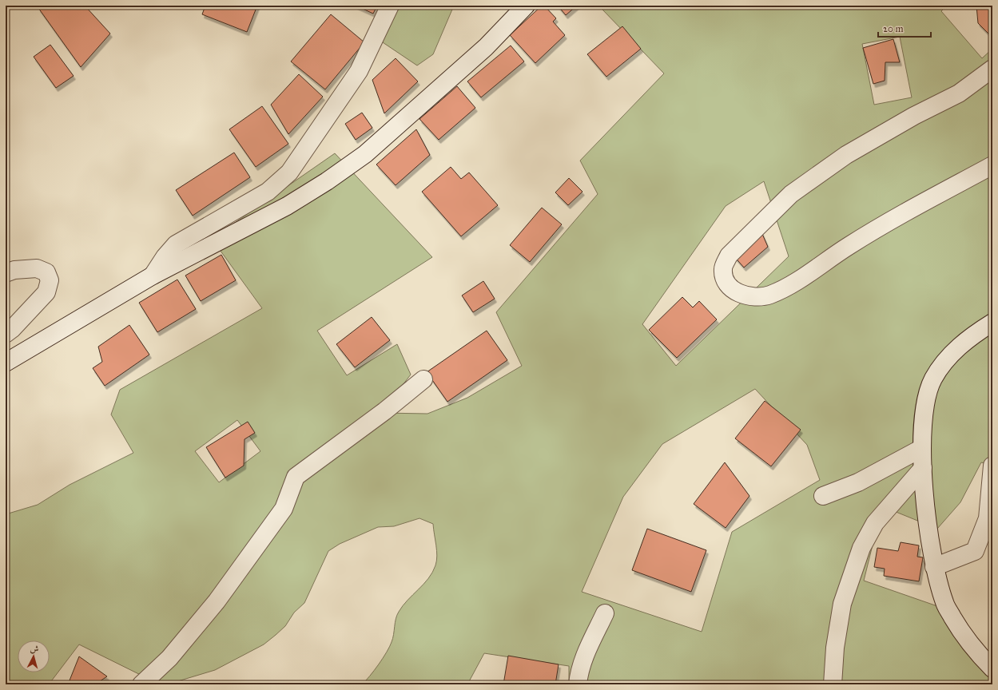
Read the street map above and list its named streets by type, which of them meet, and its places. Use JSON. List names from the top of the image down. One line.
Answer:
{"scale_bar":"20 m","north":"top"}
